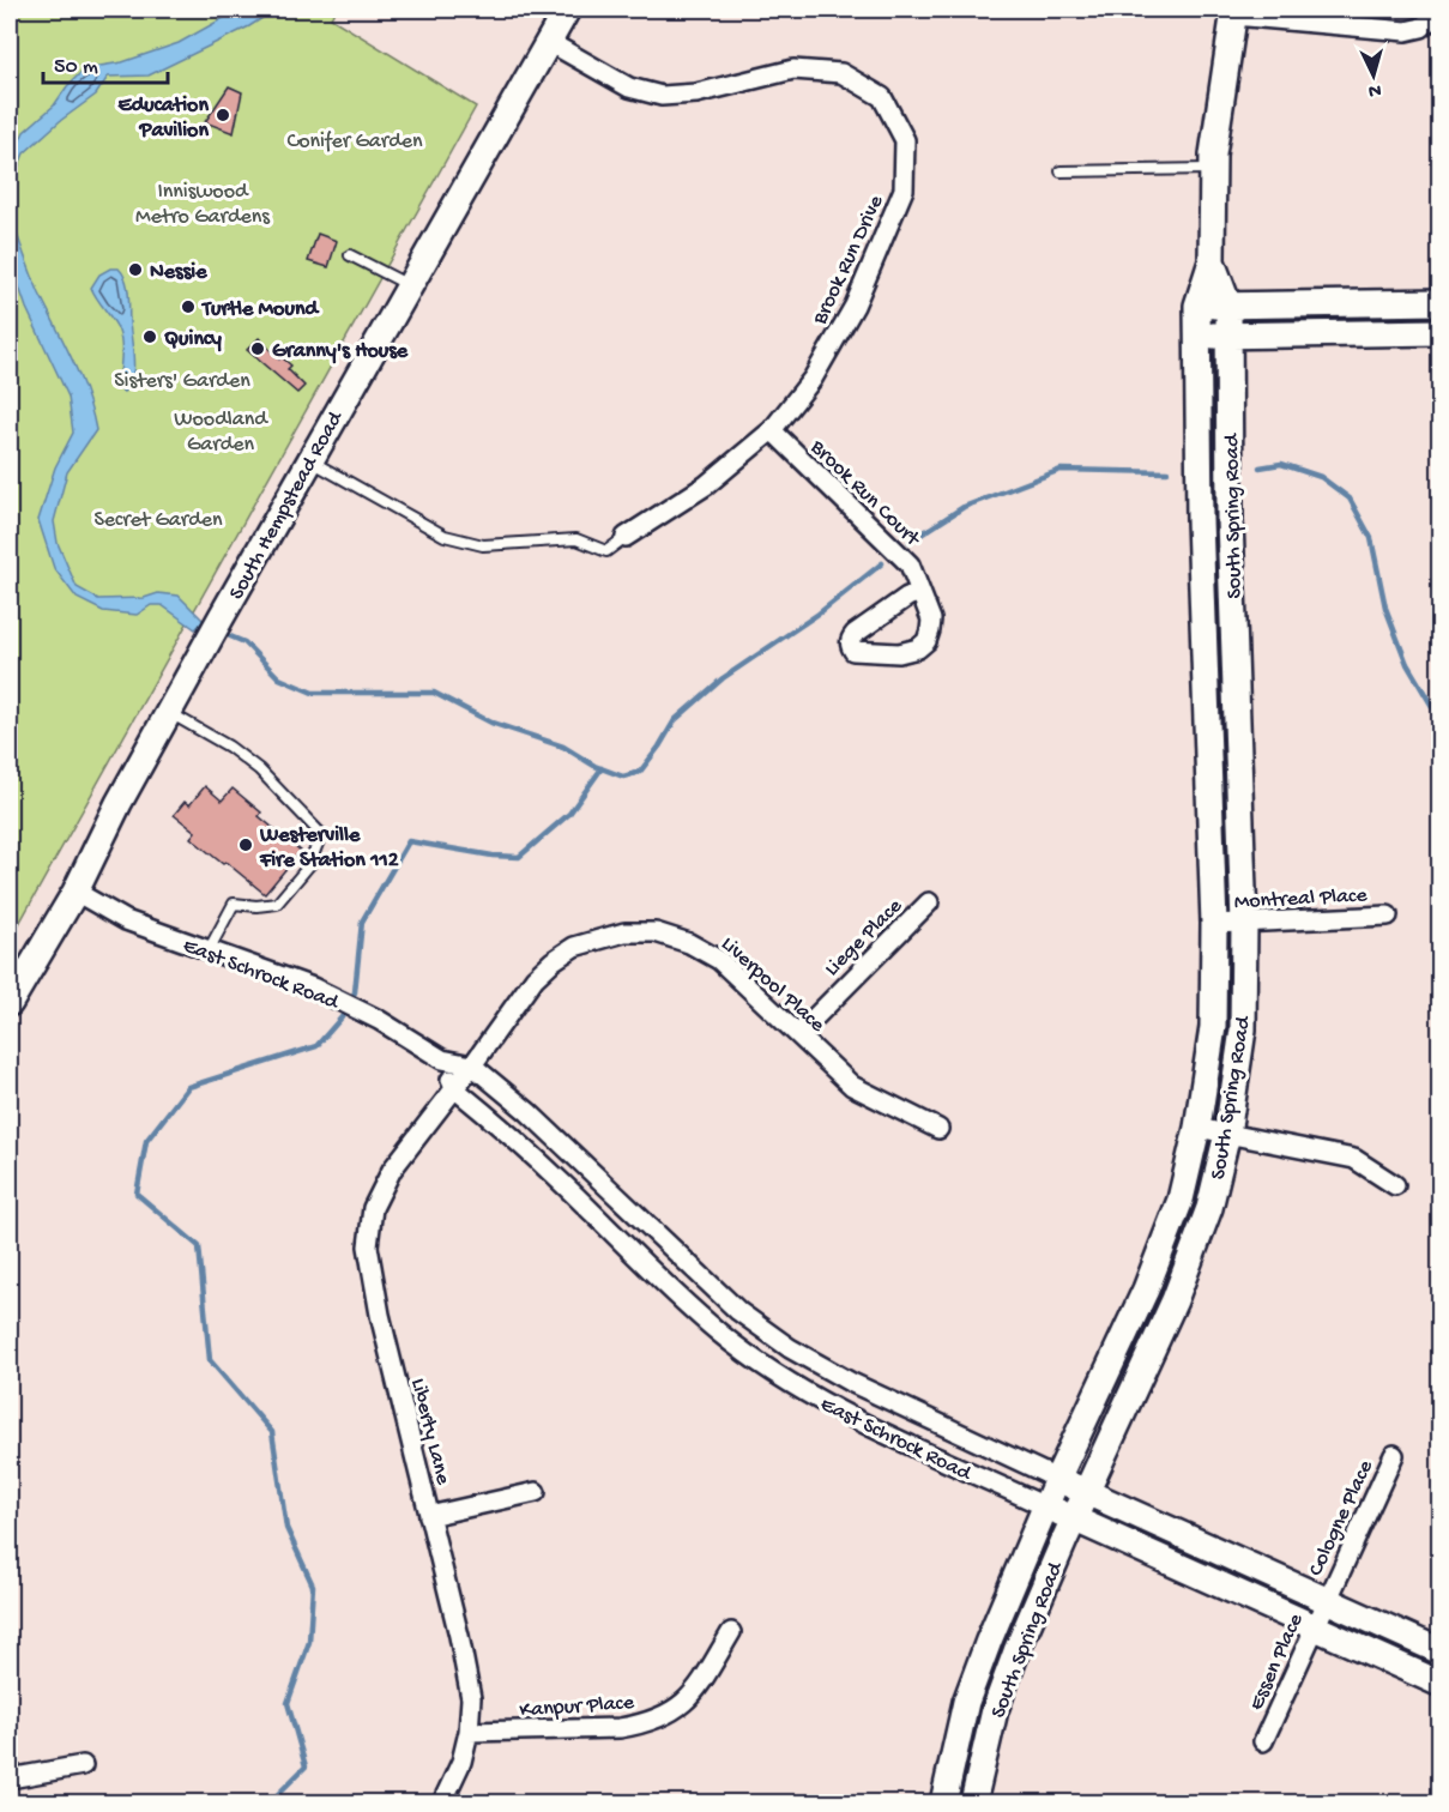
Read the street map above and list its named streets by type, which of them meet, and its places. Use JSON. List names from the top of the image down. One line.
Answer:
{"streets":{"main road":["South Hempstead Road","South Spring Road","East Schrock Road"],"street":["Brook Run Drive","Brook Run Court","Montreal Place","Liege Place","Liverpool Place","Liberty Lane","Cologne Place","Essen Place","Kanpur Place"]},"crossings":[["Brook Run Drive","Brook Run Court"],["Brook Run Drive","South Hempstead Road"],["South Hempstead Road","East Schrock Road"],["South Spring Road","Montreal Place"],["South Spring Road","East Schrock Road"],["Liege Place","Liverpool Place"],["East Schrock Road","Liverpool Place"],["East Schrock Road","Liberty Lane"],["East Schrock Road","Cologne Place"],["East Schrock Road","Essen Place"],["Liverpool Place","Liberty Lane"],["Liberty Lane","Kanpur Place"],["Cologne Place","Essen Place"]],"parks":["Conifer Garden","Inniswood Metro Gardens","Sisters' Garden","Woodland Garden","Secret Garden"],"places":["Education Pavilion","Nessie","Turtle Mound","Quincy","Granny's House","Westerville Fire Station 112"],"scale_bar":"50 m","north":"bottom"}
